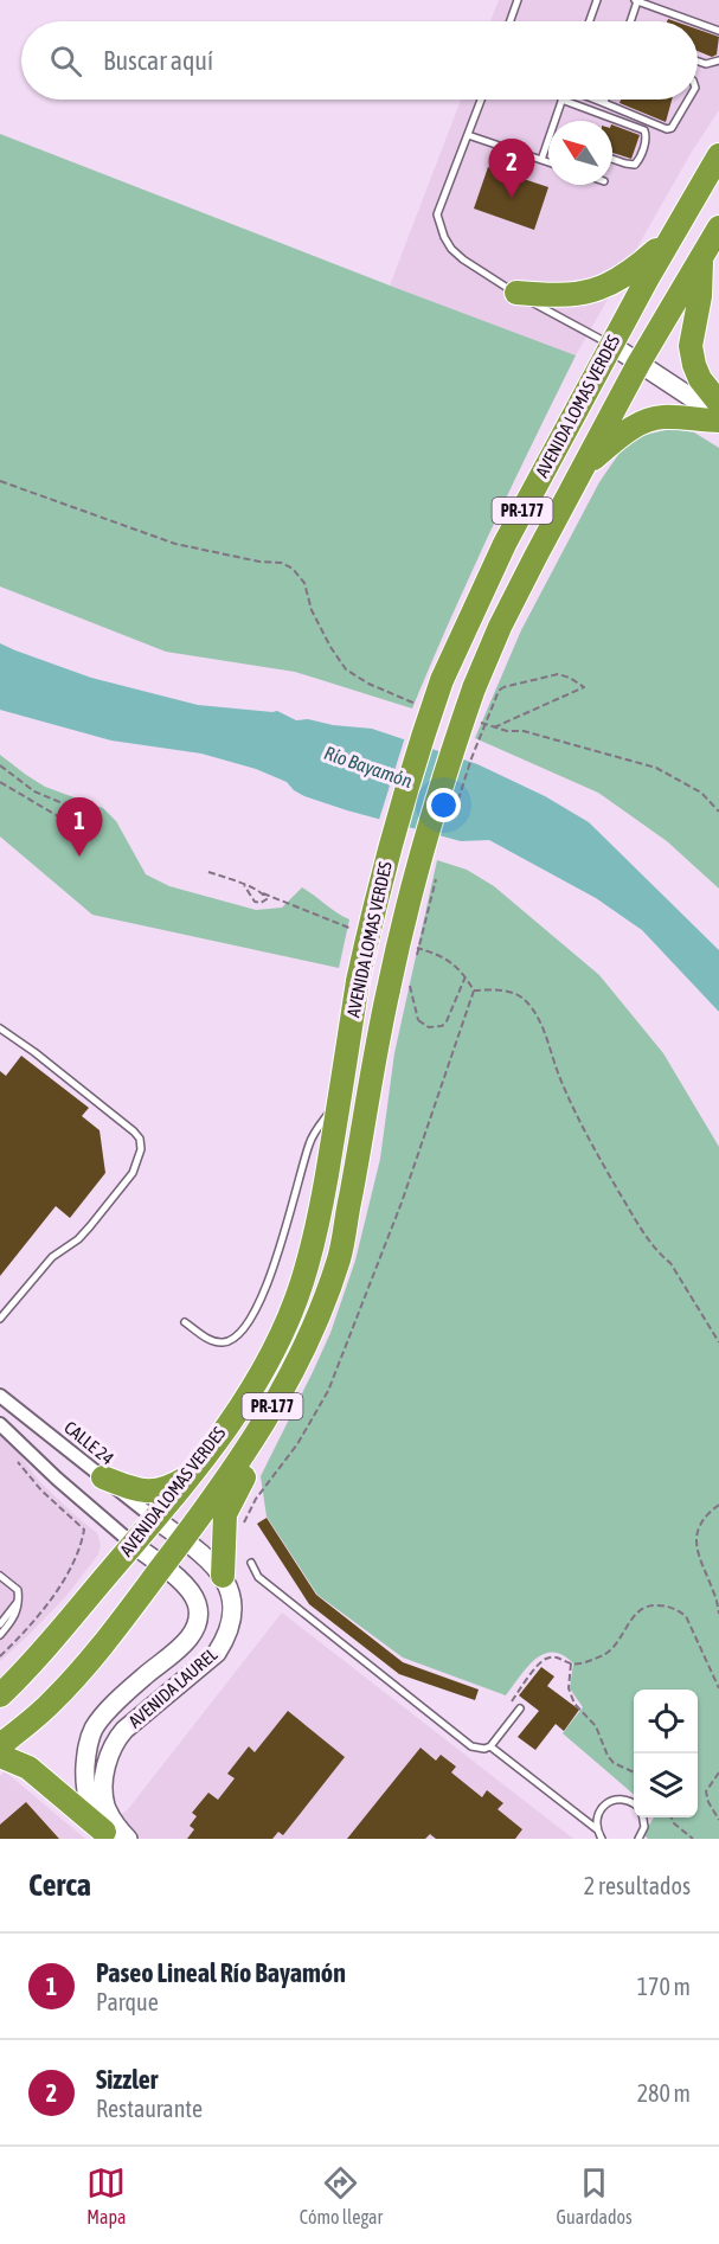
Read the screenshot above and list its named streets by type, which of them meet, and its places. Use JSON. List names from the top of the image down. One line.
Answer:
{"streets":{"highway":["AVENIDA LOMAS VERDES","PR-177"],"street":["CALLE 24","AVENIDA LAUREL"]},"crossings":[["AVENIDA LOMAS VERDES","CALLE 24"],["AVENIDA LOMAS VERDES","AVENIDA LAUREL"]],"water":["Río Bayamón"],"north":"top left","page":{"search":"Buscar aquí","pins":["2","1"],"heading":["Cerca","2 resultados"],"list":[{"mark":"1","name":"Paseo Lineal Río Bayamón","note":"Parque","value":"170 m"},{"mark":"2","name":"Sizzler","note":"Restaurante","value":"280 m"}],"nav":["Mapa","Cómo llegar","Guardados"]}}
